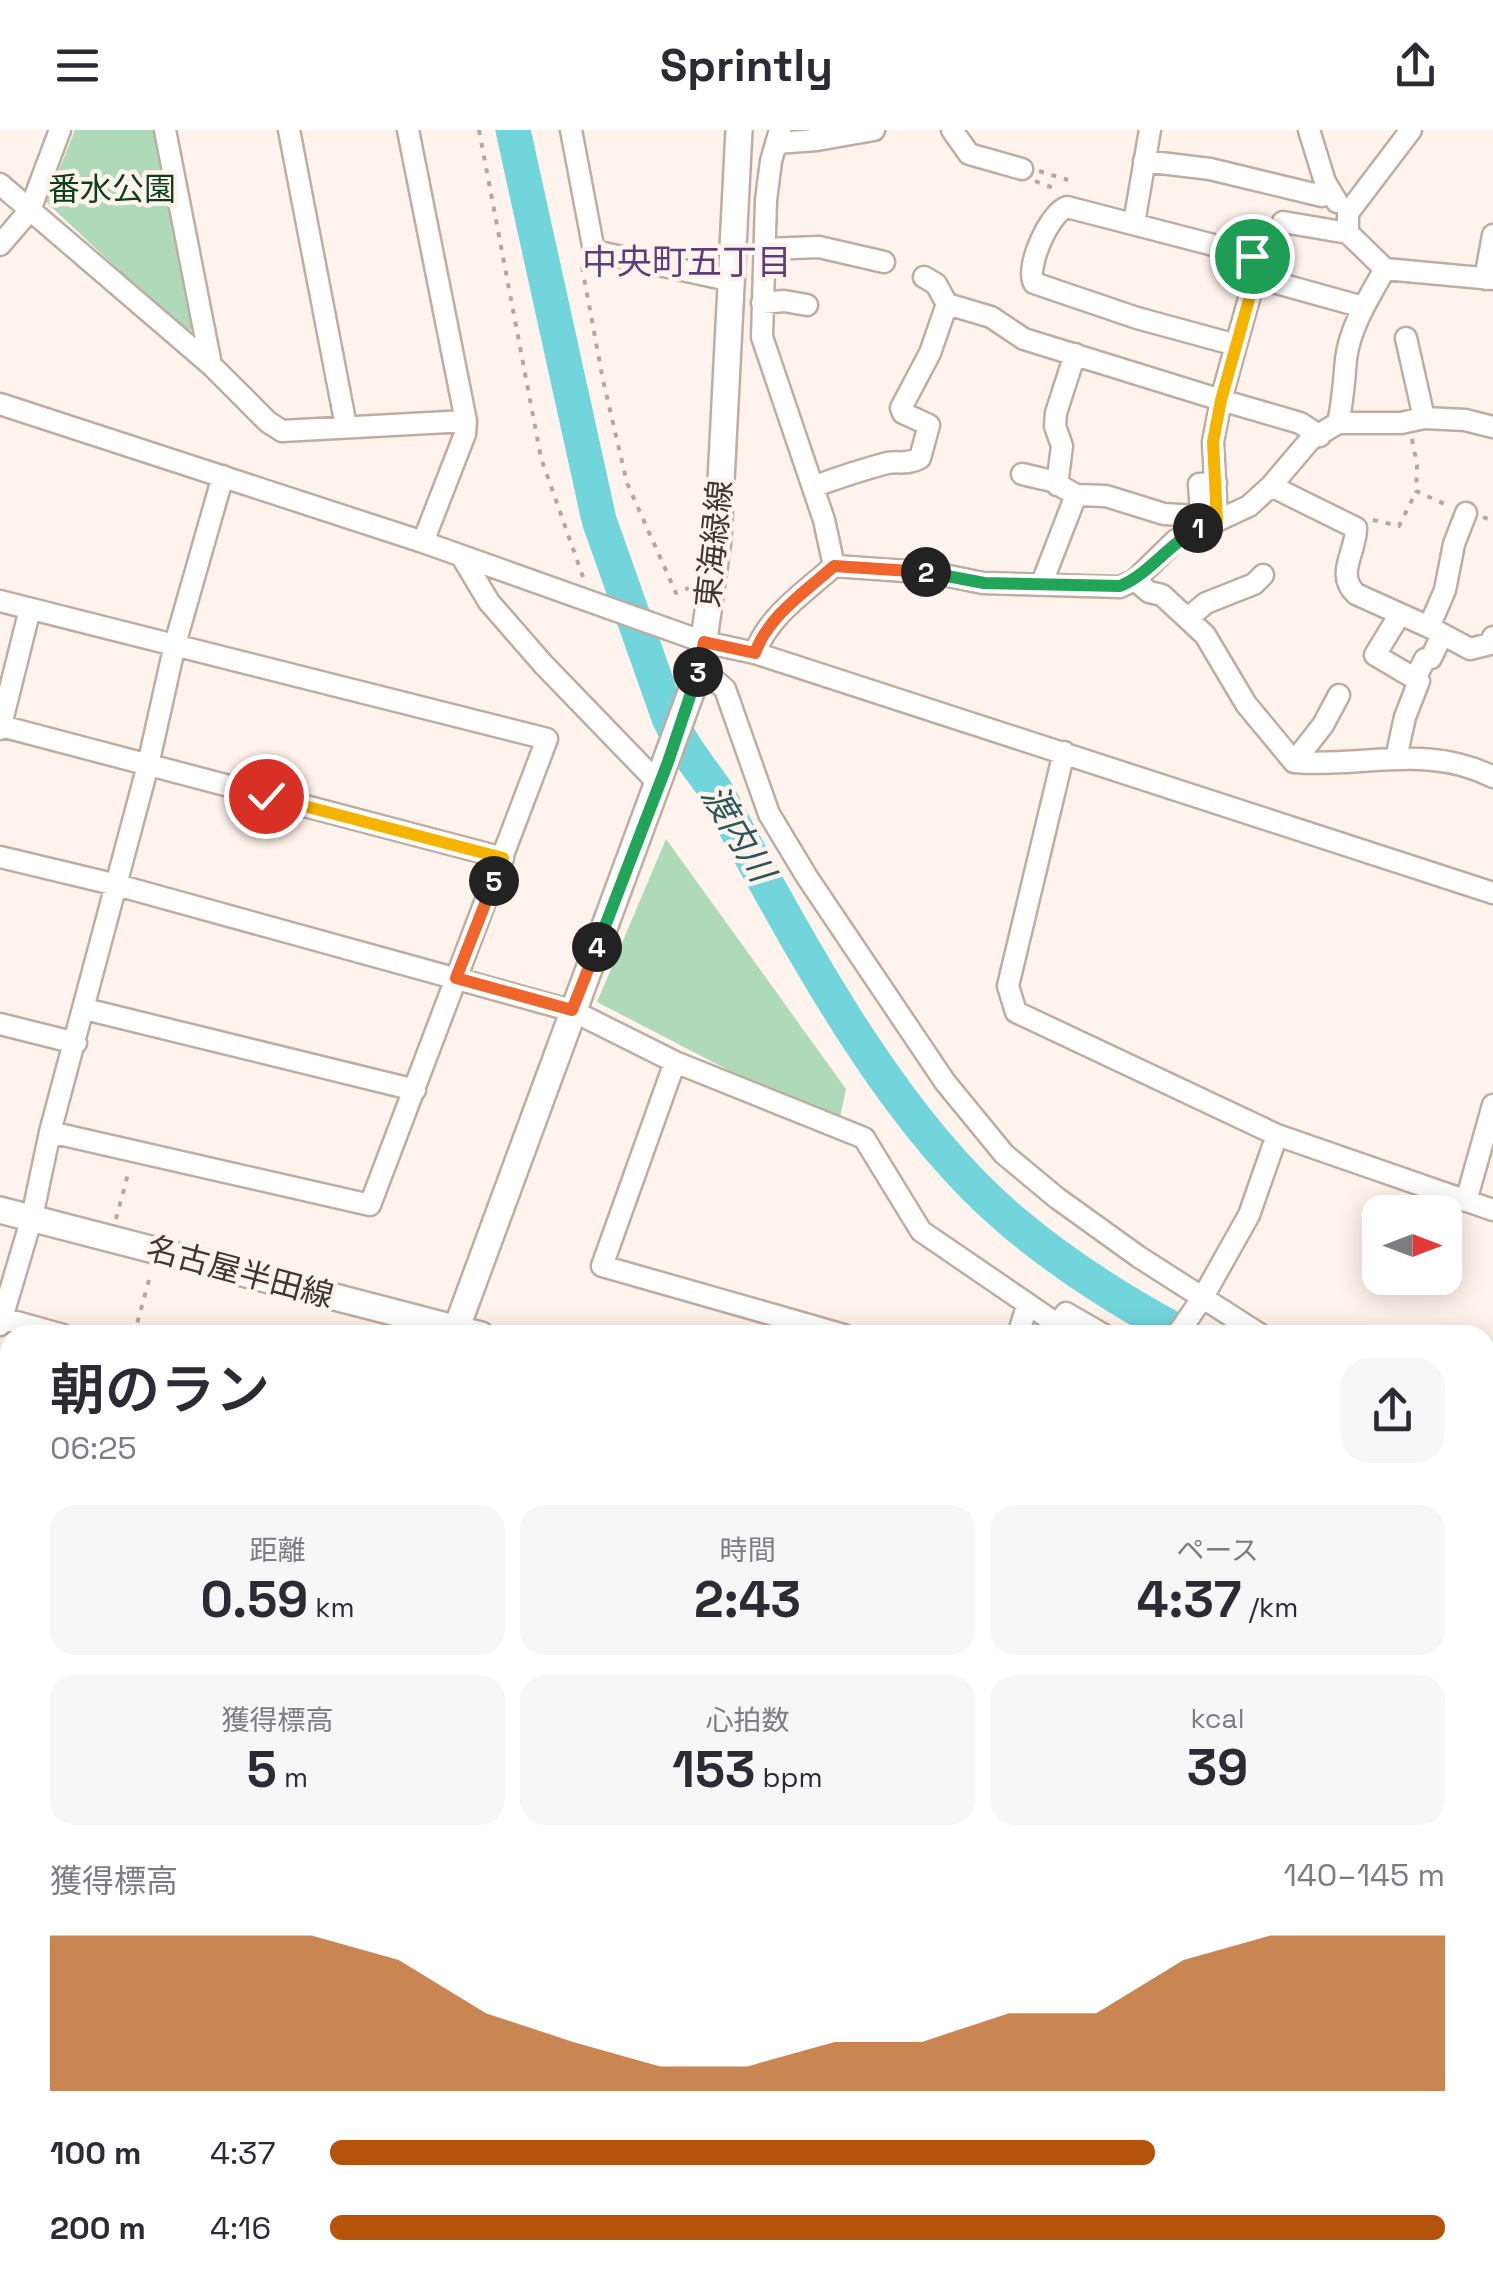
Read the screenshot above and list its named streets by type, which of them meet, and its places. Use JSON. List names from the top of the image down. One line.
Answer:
{"streets":{"main road":["東海緑線","名古屋半田線"]},"districts":["中央町五丁目"],"water":["渡内川"],"parks":["番水公園"],"north":"right","page":{"header":"Sprintly","pins":["1","2","3","5","4"],"heading":["朝のラン","06:25"],"stats":[["距離","0.59 km"],["時間","2:43"],["ペース","4:37 /km"],["獲得標高","5 m"],["心拍数","153 bpm"],["kcal","39"]],"chart":["獲得標高","140–145 m"],"list":[{"name":"100 m","note":"4:37"},{"name":"200 m","note":"4:16"}]}}
